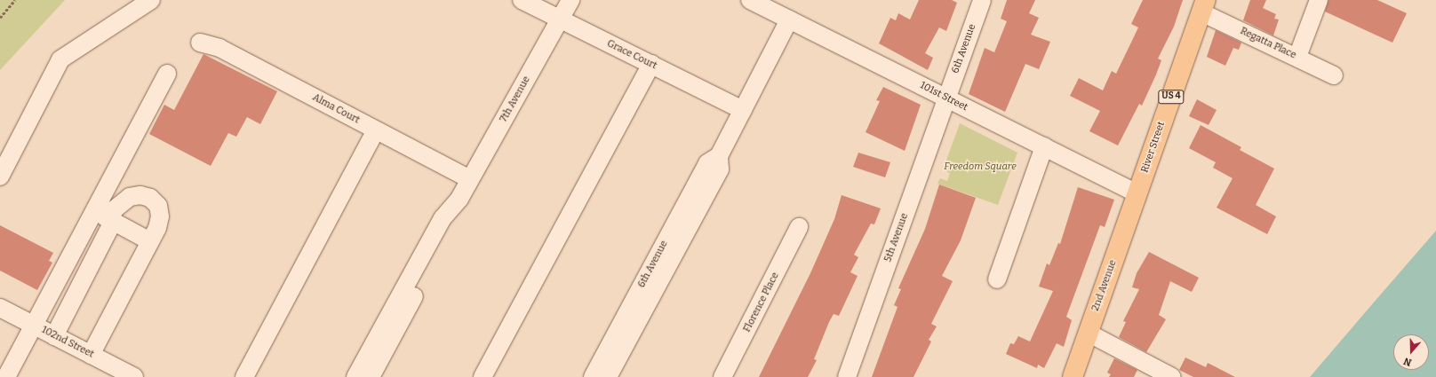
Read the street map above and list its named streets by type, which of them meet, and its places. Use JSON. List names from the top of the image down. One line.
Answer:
{"streets":{"main road":["US 4","River Street","2nd Avenue"],"street":["Regatta Place","6th Avenue","Grace Court","101st Street","7th Avenue","Alma Court","5th Avenue","Florence Place","102nd Street"]},"crossings":[["Regatta Place","River Street"],["6th Avenue","Grace Court"],["6th Avenue","101st Street"],["6th Avenue","5th Avenue"],["Grace Court","7th Avenue"],["101st Street","River Street"],["101st Street","5th Avenue"],["101st Street","2nd Avenue"],["7th Avenue","Alma Court"],["River Street","2nd Avenue"]],"parks":["Freedom Square"],"north":"bottom"}
